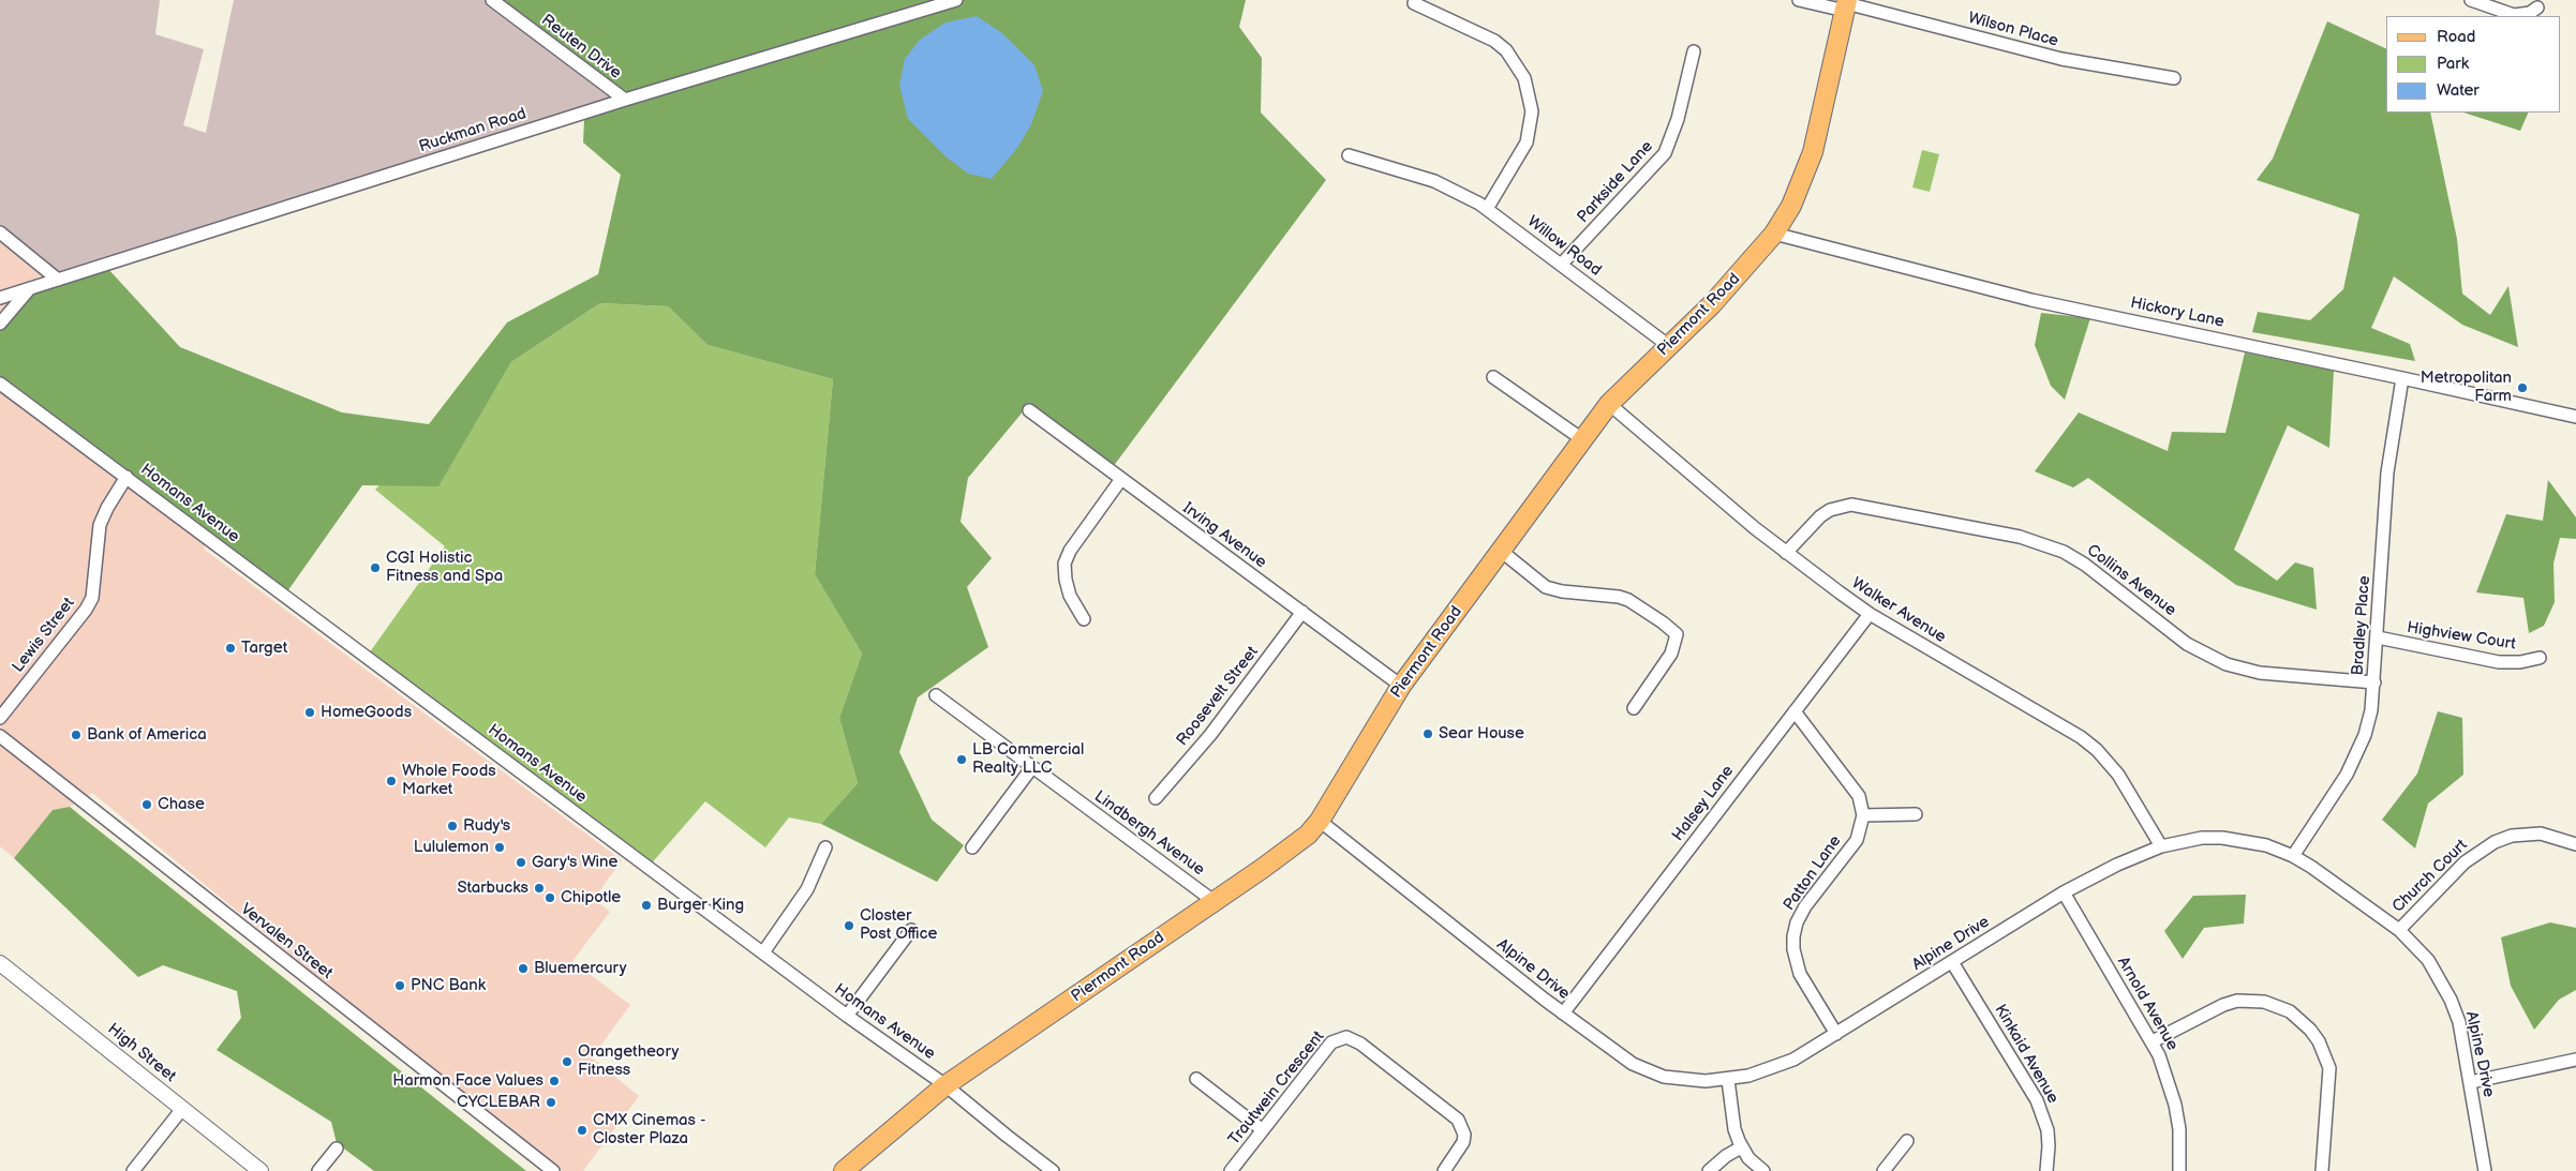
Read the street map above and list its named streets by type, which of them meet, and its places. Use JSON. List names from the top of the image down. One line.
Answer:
{"streets":{"main road":["Piermont Road"],"street":["Wilson Place","Reuten Drive","Ruckman Road","Parkside Lane","Willow Road","Hickory Lane","Homans Avenue","Irving Avenue","Collins Avenue","Walker Avenue","Bradley Place","Lewis Street","Highview Court","Roosevelt Street","Halsey Lane","Lindbergh Avenue","Patton Lane","Church Court","Vervalen Street","Alpine Drive","Arnold Avenue","High Street","Kinkaid Avenue","Trautwein Crescent"]},"crossings":[["Wilson Place","Piermont Road"],["Reuten Drive","Ruckman Road"],["Parkside Lane","Willow Road"],["Willow Road","Piermont Road"],["Hickory Lane","Piermont Road"],["Hickory Lane","Bradley Place"],["Piermont Road","Homans Avenue"],["Piermont Road","Irving Avenue"],["Piermont Road","Walker Avenue"],["Piermont Road","Lindbergh Avenue"],["Piermont Road","Alpine Drive"],["Homans Avenue","Lewis Street"],["Irving Avenue","Roosevelt Street"],["Collins Avenue","Walker Avenue"],["Collins Avenue","Bradley Place"],["Walker Avenue","Halsey Lane"],["Walker Avenue","Alpine Drive"],["Bradley Place","Highview Court"],["Bradley Place","Alpine Drive"],["Halsey Lane","Alpine Drive"],["Patton Lane","Alpine Drive"],["Church Court","Alpine Drive"],["Alpine Drive","Arnold Avenue"],["Alpine Drive","Kinkaid Avenue"]],"places":["Metropolitan Farm","CGI Holistic Fitness and Spa","Target","HomeGoods","Sear House","Bank of America","LB Commercial Realty LLC","Whole Foods Market","Chase","Rudy's","Lululemon","Gary's Wine","Starbucks","Chipotle","Burger King","Closter Post Office","Bluemercury","PNC Bank","Orangetheory Fitness","Harmon Face Values","CYCLEBAR","CMX Cinemas - Closter Plaza"],"legend":["Road","Park","Water"]}
